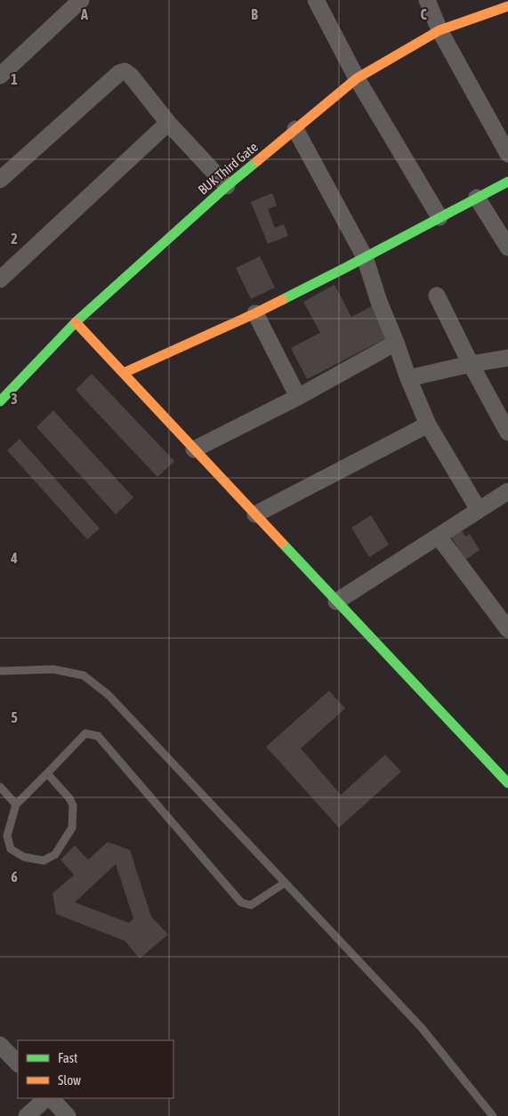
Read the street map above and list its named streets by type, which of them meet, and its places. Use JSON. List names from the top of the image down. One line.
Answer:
{"streets":{"street":["BUK Third Gate"]},"legend":["Fast","Slow"],"grid":{"columns":["A","B","C"],"rows":["1","2","3","4","5","6"]}}
